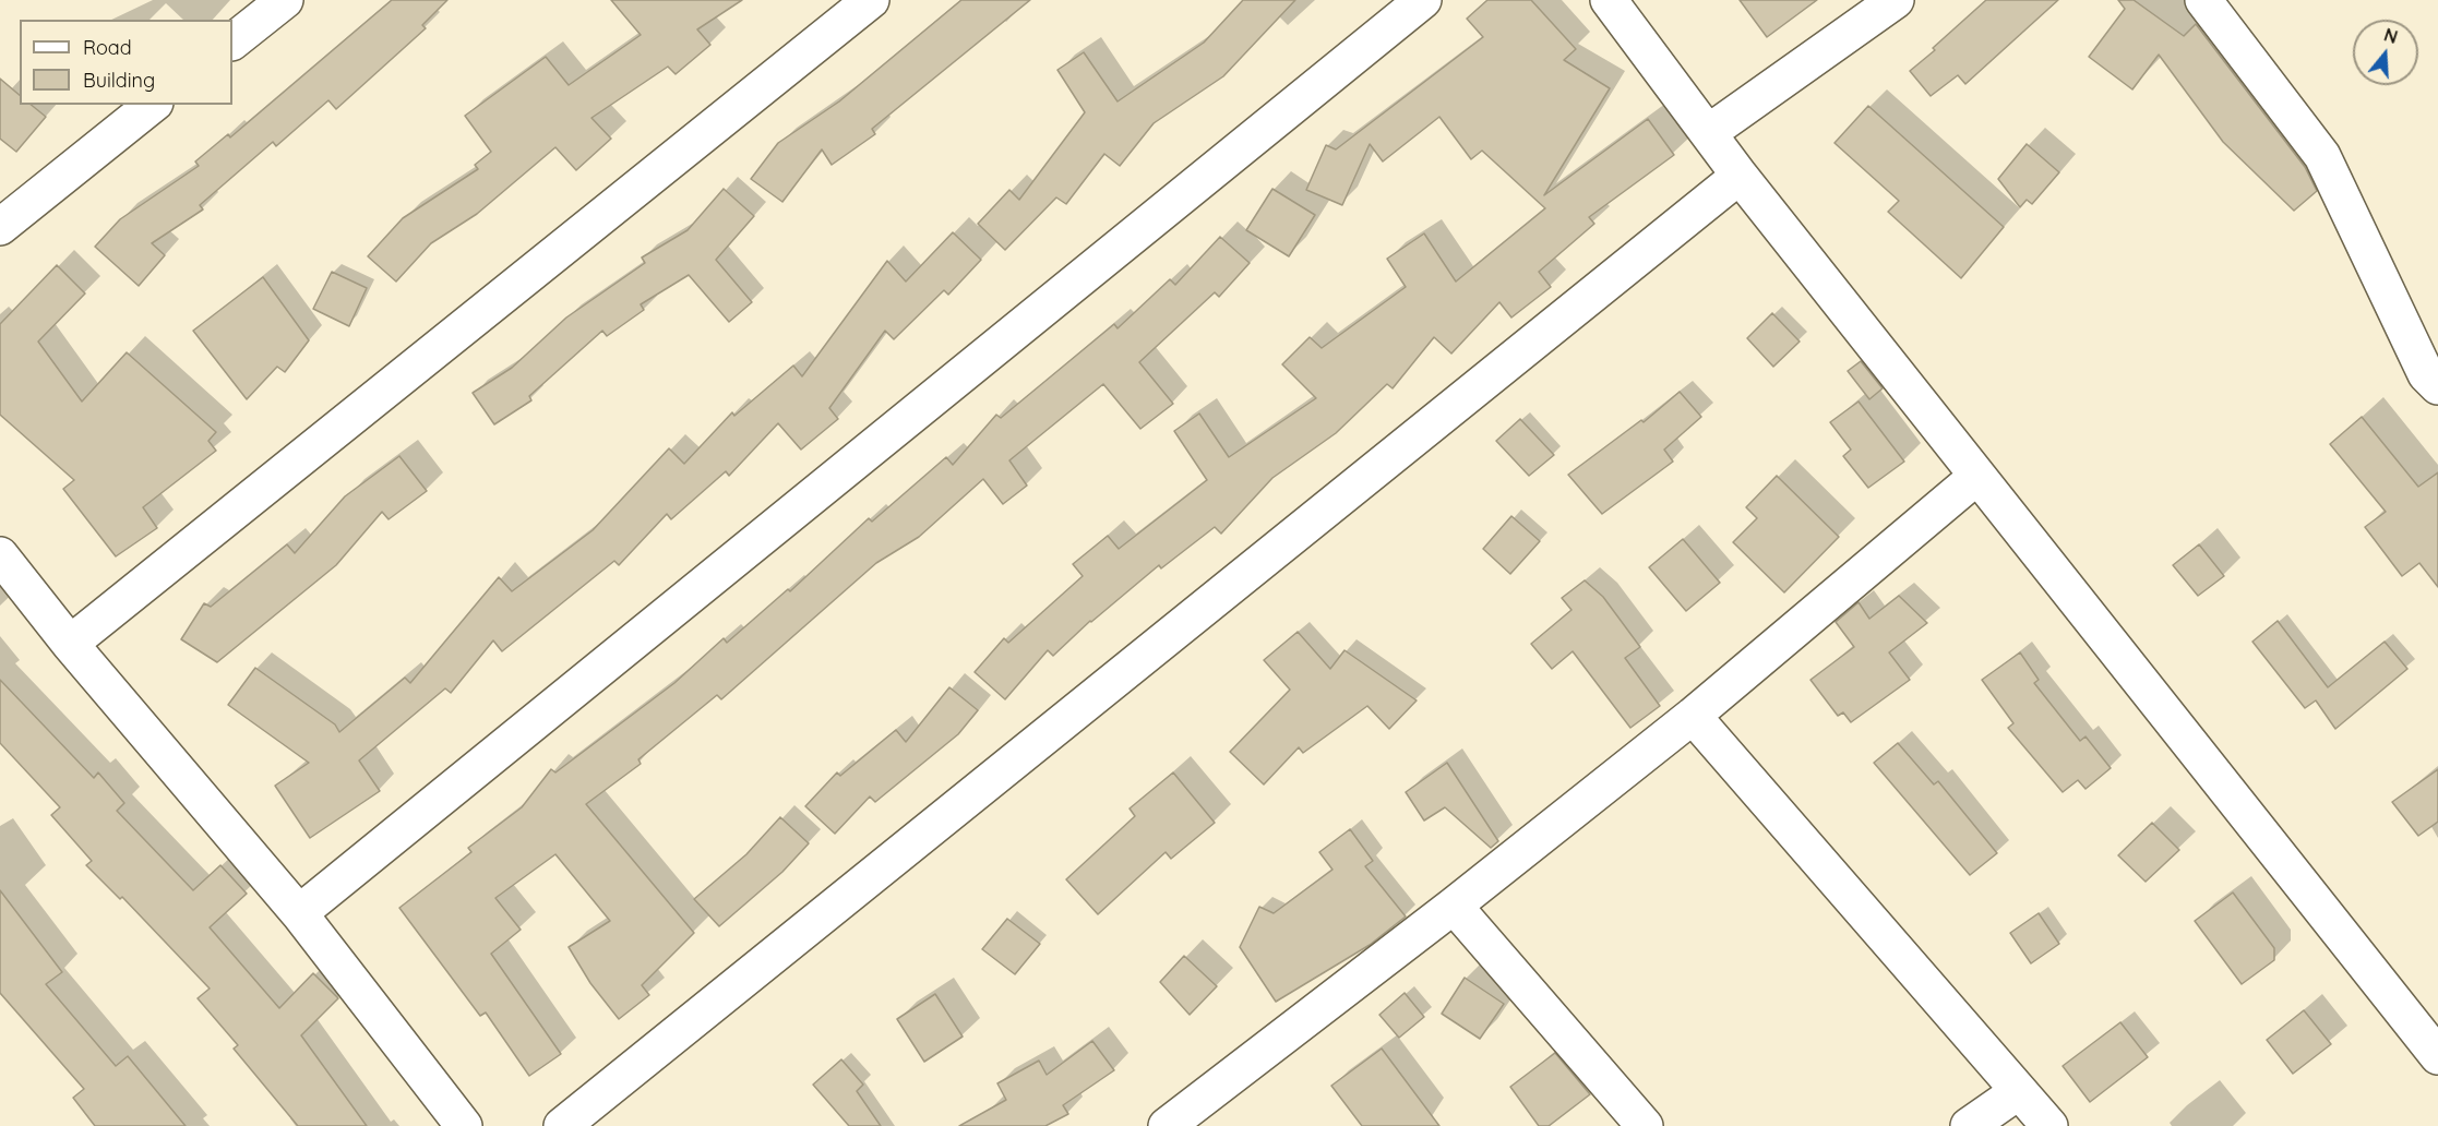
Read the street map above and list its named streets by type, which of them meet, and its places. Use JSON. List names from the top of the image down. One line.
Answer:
{"legend":["Road","Building"],"north":"top"}
